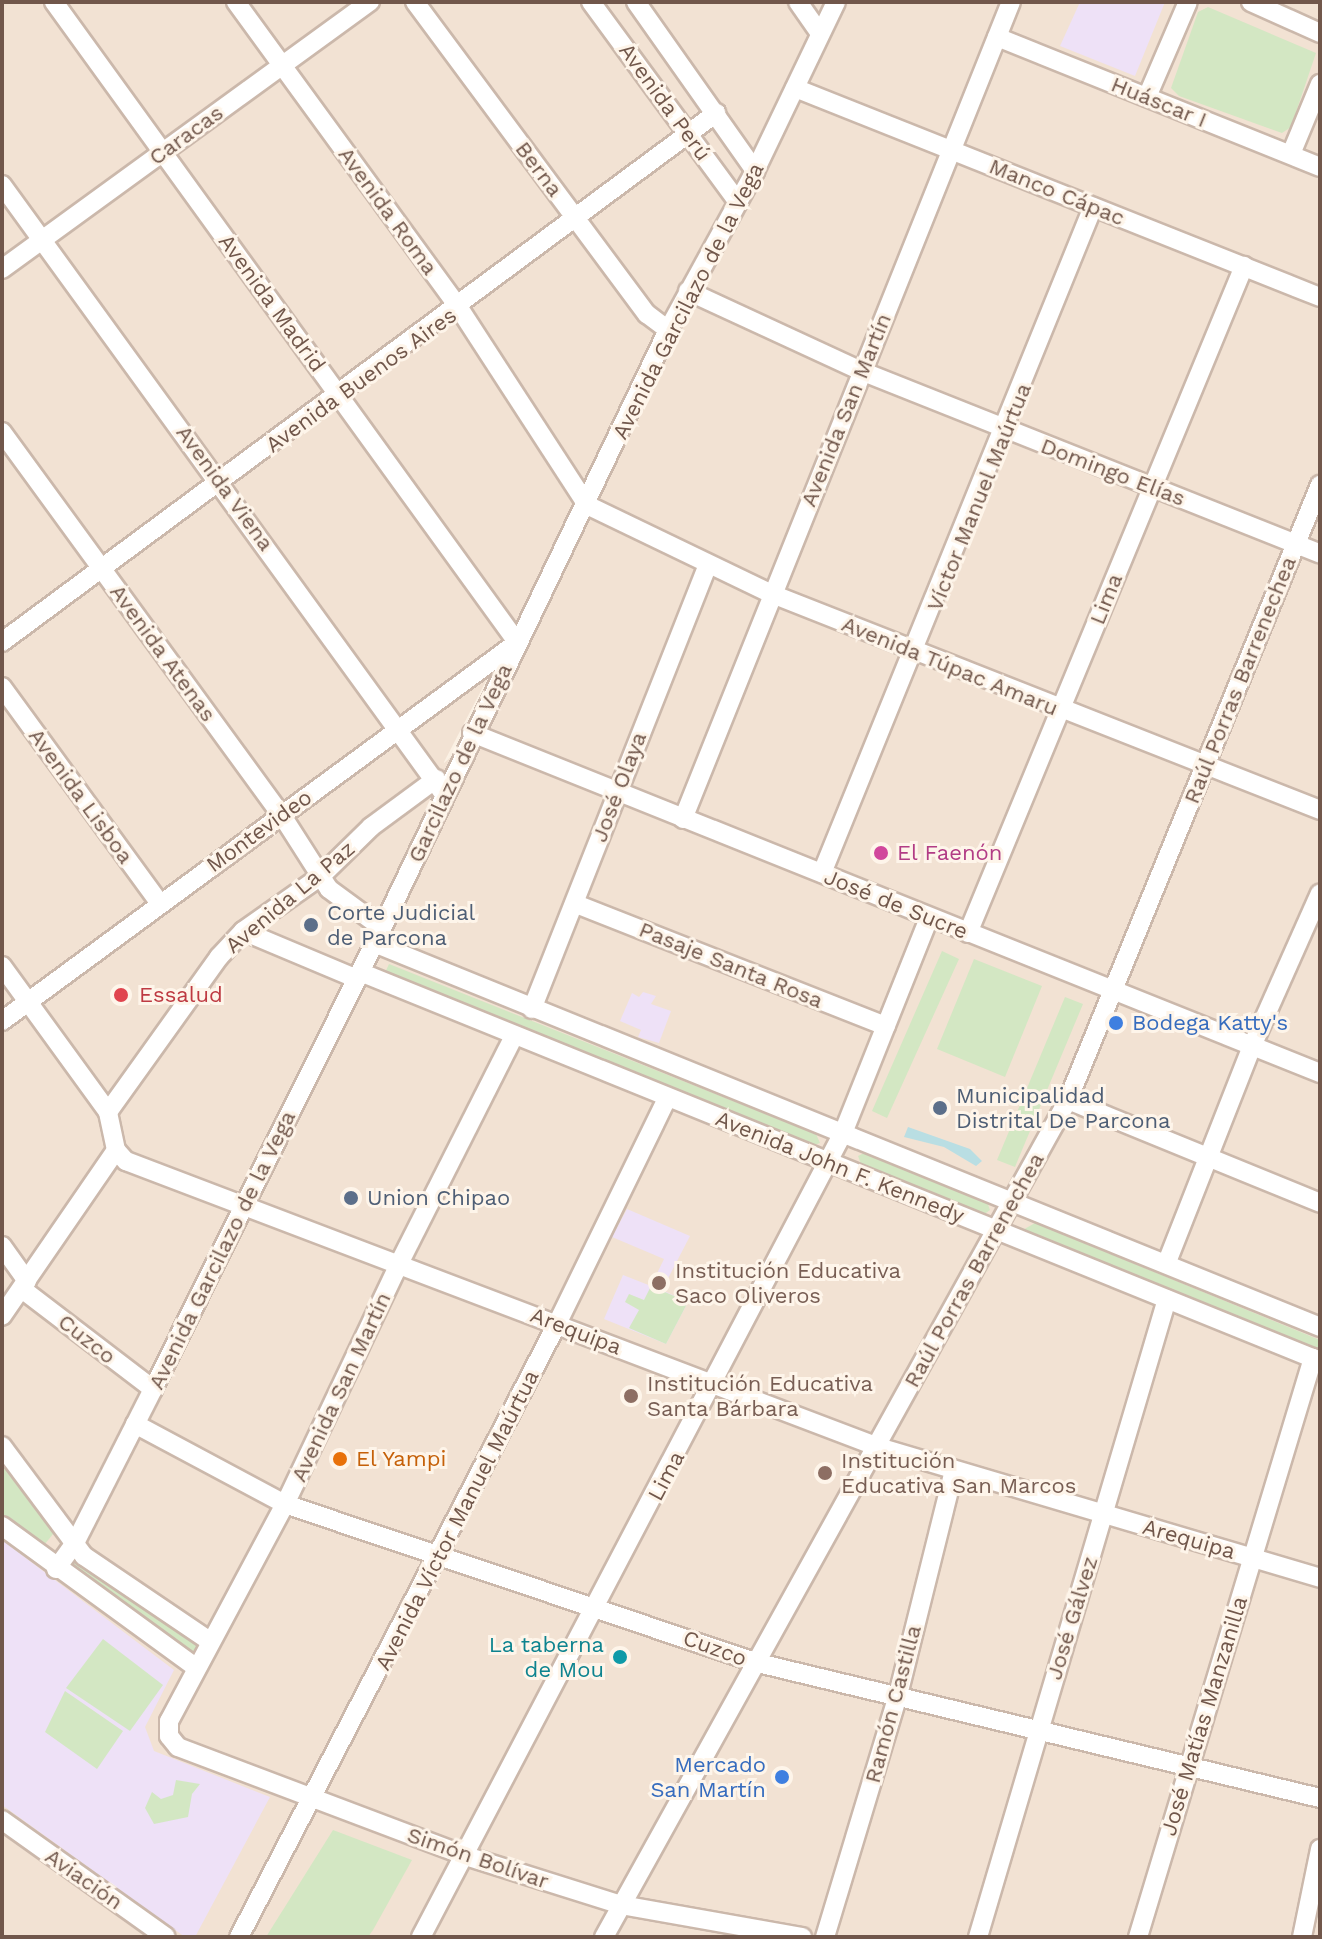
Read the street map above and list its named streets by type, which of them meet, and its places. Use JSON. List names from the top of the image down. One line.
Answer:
{"streets":{"street":["Avenida Perú","Huáscar I","Caracas","Berna","Manco Cápac","Avenida Roma","Avenida Garcilazo de la Vega","Avenida Madrid","Avenida Buenos Aires","Avenida San Martín","Domingo Elías","Avenida Viena","Víctor Manuel Maúrtua","Lima","Avenida Atenas","Avenida Túpac Amaru","Raúl Porras Barrenechea","Garcilazo de la Vega","José Olaya","Avenida Lisboa","Montevideo","Avenida La Paz","José de Sucre","Pasaje Santa Rosa","Avenida John F. Kennedy","Arequipa","Cuzco","Avenida Víctor Manuel Maúrtua","José Gálvez","Ramón Castilla","José Matías Manzanilla","Simón Bolívar","Aviación"]},"crossings":[["Avenida Perú","Avenida Garcilazo de la Vega"],["Avenida Perú","Avenida Buenos Aires"],["Huáscar I","Avenida San Martín"],["Caracas","Avenida Roma"],["Caracas","Avenida Madrid"],["Caracas","Avenida Viena"],["Berna","Avenida Garcilazo de la Vega"],["Berna","Avenida Buenos Aires"],["Manco Cápac","Avenida Garcilazo de la Vega"],["Manco Cápac","Avenida San Martín"],["Manco Cápac","Víctor Manuel Maúrtua"],["Manco Cápac","Lima"],["Avenida Roma","Avenida Garcilazo de la Vega"],["Avenida Roma","Avenida Buenos Aires"],["Avenida Roma","Avenida Túpac Amaru"],["Avenida Garcilazo de la Vega","Avenida Madrid"],["Avenida Garcilazo de la Vega","Domingo Elías"],["Avenida Garcilazo de la Vega","Avenida Atenas"],["Avenida Garcilazo de la Vega","Avenida Túpac Amaru"],["Avenida Garcilazo de la Vega","Garcilazo de la Vega"],["Avenida Garcilazo de la Vega","Montevideo"],["Avenida Garcilazo de la Vega","Avenida John F. Kennedy"],["Avenida Garcilazo de la Vega","Arequipa"],["Avenida Garcilazo de la Vega","Cuzco"],["Avenida Madrid","Avenida Buenos Aires"],["Avenida Madrid","Garcilazo de la Vega"],["Avenida Madrid","Montevideo"],["Avenida Buenos Aires","Avenida Viena"],["Avenida Buenos Aires","Avenida Atenas"],["Avenida San Martín","Domingo Elías"],["Avenida San Martín","Avenida Túpac Amaru"],["Avenida San Martín","José de Sucre"],["Avenida San Martín","Avenida John F. Kennedy"],["Avenida San Martín","Arequipa"],["Avenida San Martín","Cuzco"],["Avenida San Martín","Simón Bolívar"],["Domingo Elías","Víctor Manuel Maúrtua"],["Domingo Elías","Lima"],["Domingo Elías","Raúl Porras Barrenechea"],["Avenida Viena","Garcilazo de la Vega"],["Avenida Viena","Montevideo"],["Avenida Viena","Avenida La Paz"],["Víctor Manuel Maúrtua","Avenida Túpac Amaru"],["Víctor Manuel Maúrtua","José de Sucre"],["Lima","Avenida Túpac Amaru"],["Lima","José de Sucre"],["Lima","Pasaje Santa Rosa"],["Lima","Avenida John F. Kennedy"],["Lima","Arequipa"],["Lima","Cuzco"],["Lima","Simón Bolívar"],["Avenida Atenas","Garcilazo de la Vega"],["Avenida Atenas","Montevideo"],["Avenida Atenas","Avenida La Paz"],["Avenida Atenas","Avenida John F. Kennedy"],["Avenida Túpac Amaru","Raúl Porras Barrenechea"],["Avenida Túpac Amaru","José Olaya"],["Raúl Porras Barrenechea","José de Sucre"],["Raúl Porras Barrenechea","Avenida John F. Kennedy"],["Raúl Porras Barrenechea","Arequipa"],["Raúl Porras Barrenechea","Cuzco"],["Raúl Porras Barrenechea","Simón Bolívar"],["Garcilazo de la Vega","Montevideo"],["Garcilazo de la Vega","Avenida La Paz"],["Garcilazo de la Vega","José de Sucre"],["Garcilazo de la Vega","Avenida John F. Kennedy"],["José Olaya","José de Sucre"],["José Olaya","Pasaje Santa Rosa"],["José Olaya","Avenida John F. Kennedy"],["Avenida Lisboa","Montevideo"],["Avenida La Paz","Avenida John F. Kennedy"],["Avenida John F. Kennedy","Avenida Víctor Manuel Maúrtua"],["Avenida John F. Kennedy","José Gálvez"],["Avenida John F. Kennedy","José Matías Manzanilla"],["Arequipa","Avenida Víctor Manuel Maúrtua"],["Arequipa","José Gálvez"],["Arequipa","Ramón Castilla"],["Arequipa","José Matías Manzanilla"],["Cuzco","Avenida Víctor Manuel Maúrtua"],["Cuzco","José Gálvez"],["Cuzco","Ramón Castilla"],["Cuzco","José Matías Manzanilla"],["Avenida Víctor Manuel Maúrtua","Simón Bolívar"]],"places":["El Faenón","Corte Judicial de Parcona","Essalud","Bodega Katty's","Municipalidad Distrital De Parcona","Union Chipao","Institución Educativa Saco Oliveros","Institución Educativa Santa Bárbara","El Yampi","Institución Educativa San Marcos","La taberna de Mou","Mercado San Martín"]}
